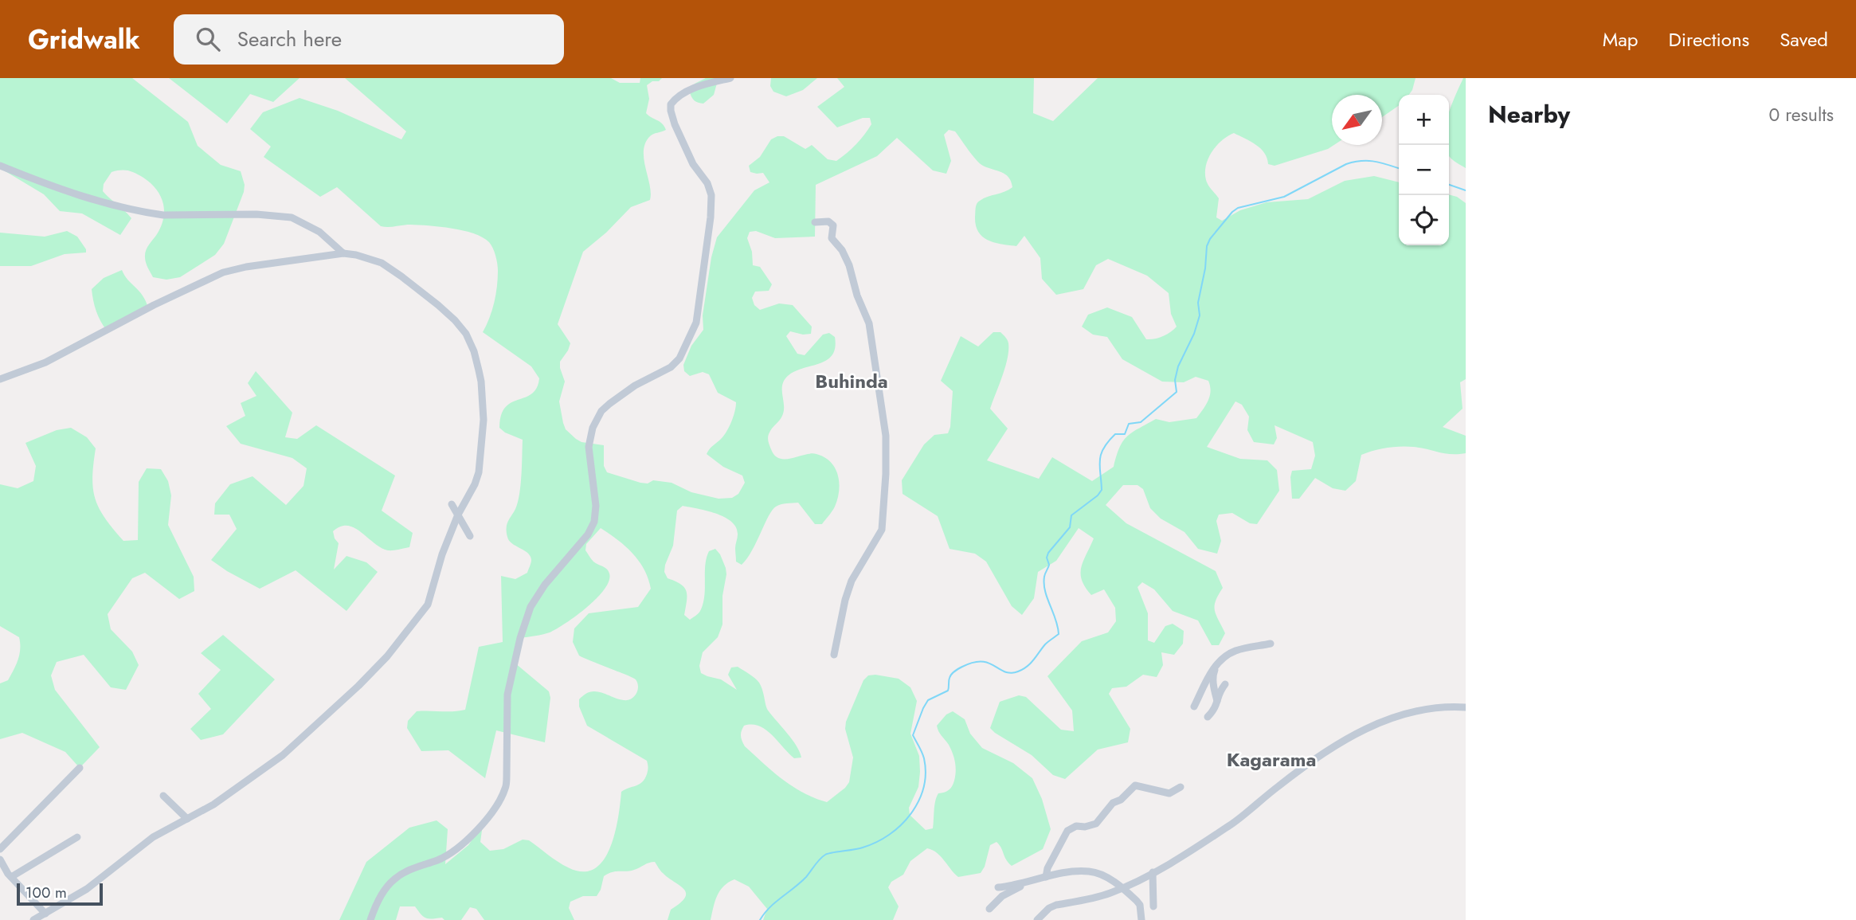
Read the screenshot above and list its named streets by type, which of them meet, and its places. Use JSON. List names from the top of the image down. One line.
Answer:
{"districts":["Buhinda","Kagarama"],"scale_bar":"100 m","north":"bottom left","page":{"header":"Gridwalk","search":"Search here","nav":["Map","Directions","Saved"],"heading":["Nearby","0 results"],"map_buttons":["+","−"],"scale":"100 m"}}
